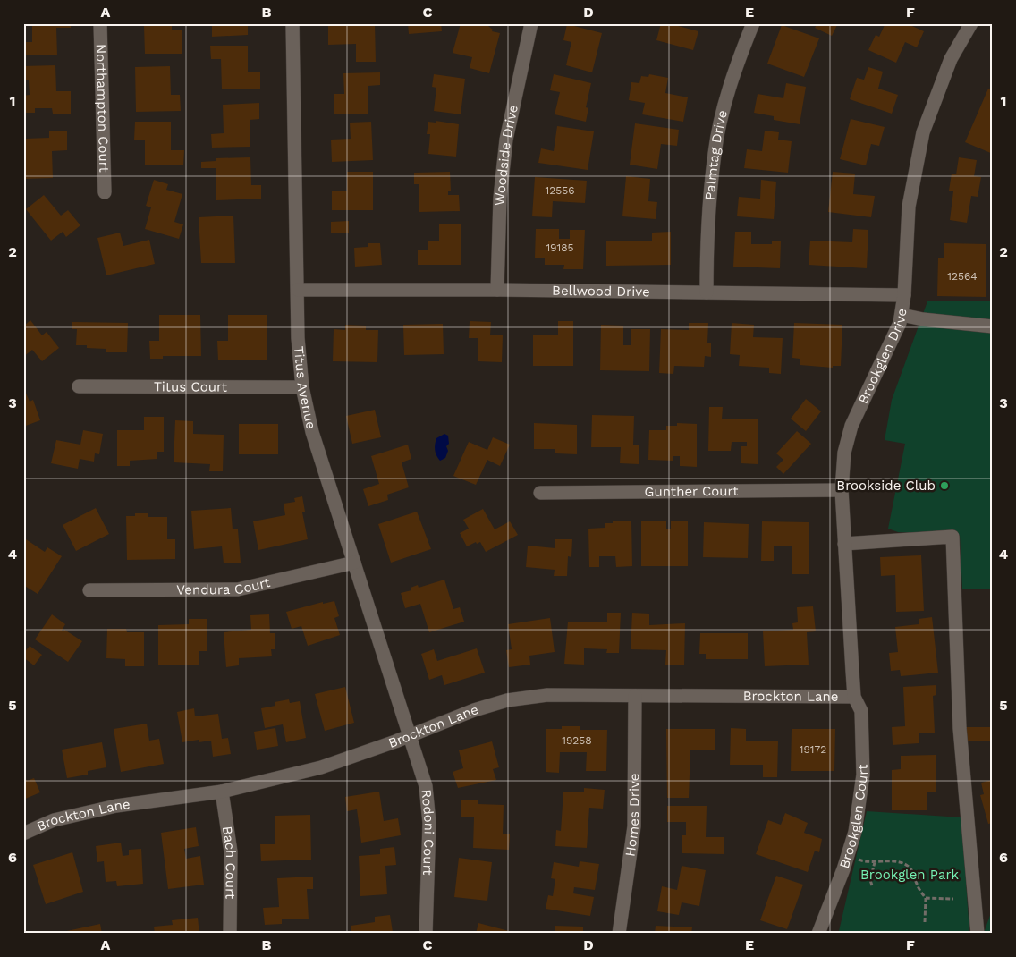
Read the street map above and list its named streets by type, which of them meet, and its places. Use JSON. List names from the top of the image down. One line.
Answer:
{"streets":{"street":["Northampton Court","Woodside Drive","Palmtag Drive","Bellwood Drive","Brookglen Drive","Titus Avenue","Titus Court","Gunther Court","Vendura Court","Brockton Lane","Homes Drive","Brookglen Court","Rodoni Court","Bach Court"]},"crossings":[["Woodside Drive","Bellwood Drive"],["Palmtag Drive","Bellwood Drive"],["Bellwood Drive","Brookglen Drive"],["Bellwood Drive","Titus Avenue"],["Brookglen Drive","Gunther Court"],["Brookglen Drive","Brockton Lane"],["Brookglen Drive","Brookglen Court"],["Titus Avenue","Titus Court"],["Titus Avenue","Vendura Court"],["Titus Avenue","Brockton Lane"],["Titus Avenue","Rodoni Court"],["Brockton Lane","Homes Drive"],["Brockton Lane","Brookglen Court"],["Brockton Lane","Rodoni Court"],["Brockton Lane","Bach Court"]],"parks":["Brookglen Park"],"places":["Brookside Club"],"house_numbers":["12556","19185","12564","19258","19172"],"grid":{"columns":["A","B","C","D","E","F"],"rows":["1","2","3","4","5","6"]}}
